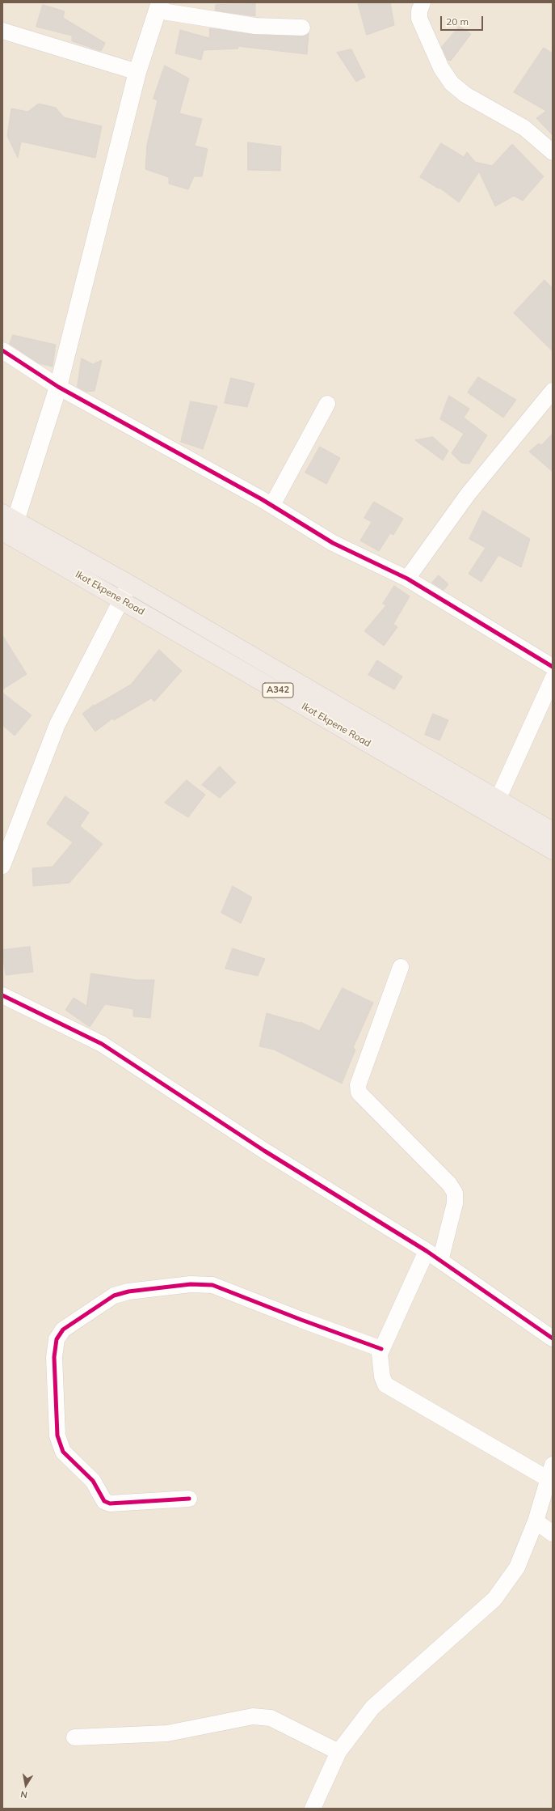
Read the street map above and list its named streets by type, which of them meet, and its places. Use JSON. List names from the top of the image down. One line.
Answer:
{"streets":{"highway":["Ikot Ekpene Road","A342"]},"scale_bar":"20 m","north":"bottom"}
